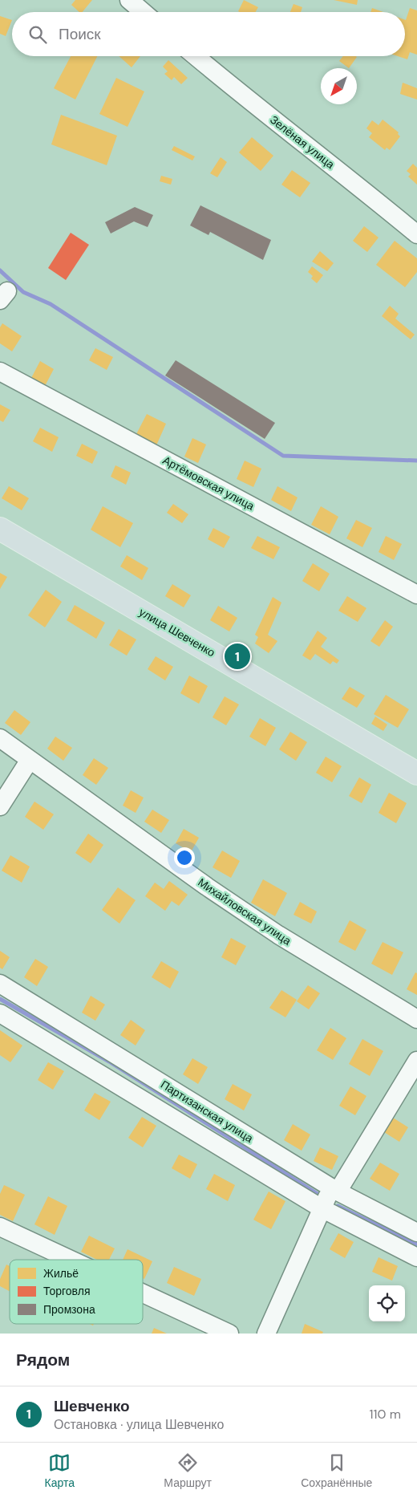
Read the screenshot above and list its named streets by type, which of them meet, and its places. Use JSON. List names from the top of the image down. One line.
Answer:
{"streets":{"main road":["улица Шевченко"],"street":["Зелёная улица","Артёмовская улица","Михайловская улица","Партизанская улица"]},"legend":["Жильё","Торговля","Промзона"],"north":"bottom left","page":{"search":"Поиск","pins":"1","heading":"Рядом","list":[{"mark":"1","name":"Шевченко","note":"Остановка · улица Шевченко","value":"110 m"}],"nav":["Карта","Маршрут","Сохранённые"]}}
